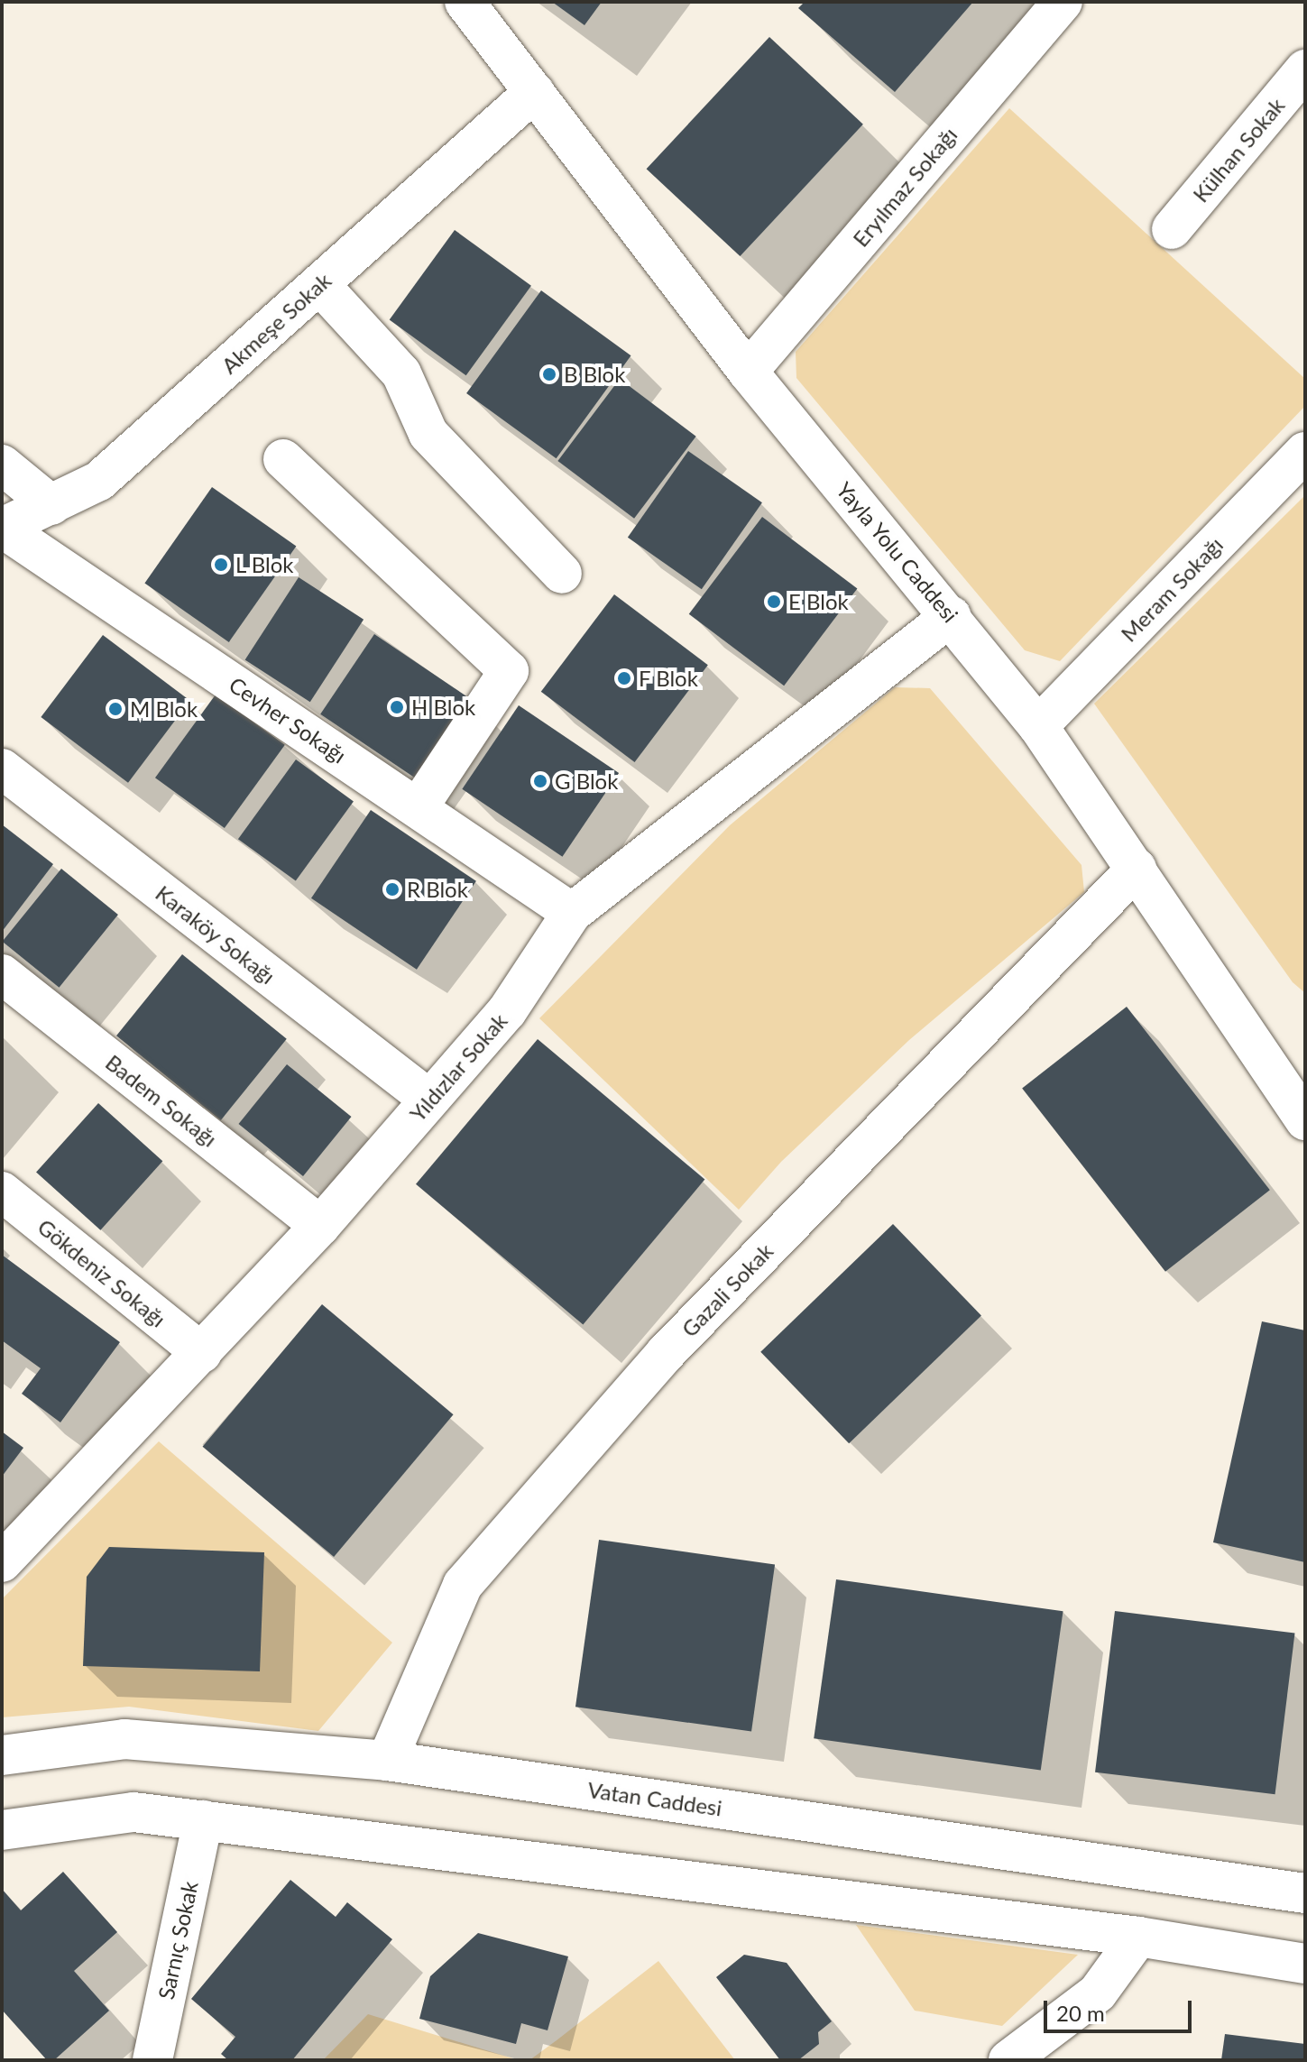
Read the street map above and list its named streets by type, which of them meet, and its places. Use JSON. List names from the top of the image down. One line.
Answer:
{"streets":{"street":["Külhan Sokak","Eryılmaz Sokağı","Akmeşe Sokak","Yayla Yolu Caddesi","Meram Sokağı","Cevher Sokağı","Karaköy Sokağı","Yıldızlar Sokak","Badem Sokağı","Gökdeniz Sokağı","Gazali Sokak","Vatan Caddesi","Sarnıç Sokak"]},"crossings":[["Eryılmaz Sokağı","Yayla Yolu Caddesi"],["Akmeşe Sokak","Yayla Yolu Caddesi"],["Akmeşe Sokak","Cevher Sokağı"],["Yayla Yolu Caddesi","Meram Sokağı"],["Yayla Yolu Caddesi","Yıldızlar Sokak"],["Yayla Yolu Caddesi","Gazali Sokak"],["Cevher Sokağı","Yıldızlar Sokak"],["Karaköy Sokağı","Yıldızlar Sokak"],["Yıldızlar Sokak","Badem Sokağı"],["Yıldızlar Sokak","Gökdeniz Sokağı"],["Gazali Sokak","Vatan Caddesi"]],"places":["B Blok","L Blok","E Blok","F Blok","H Blok","M Blok","G Blok","R Blok"],"scale_bar":"20 m"}
